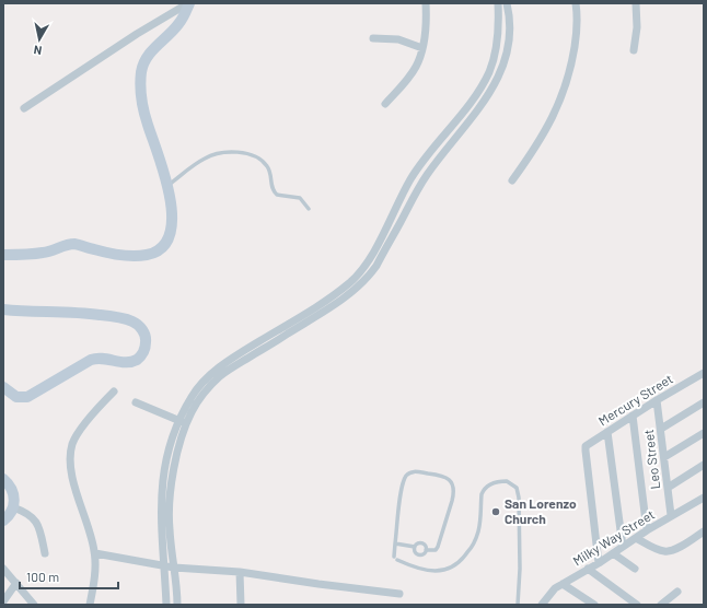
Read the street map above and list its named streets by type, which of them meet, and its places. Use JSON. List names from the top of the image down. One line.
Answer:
{"streets":{"street":["Mercury Street","Leo Street","Milky Way Street"]},"crossings":[["Mercury Street","Leo Street"],["Mercury Street","Milky Way Street"],["Leo Street","Milky Way Street"]],"places":["San Lorenzo Church"],"scale_bar":"100 m","north":"bottom"}
